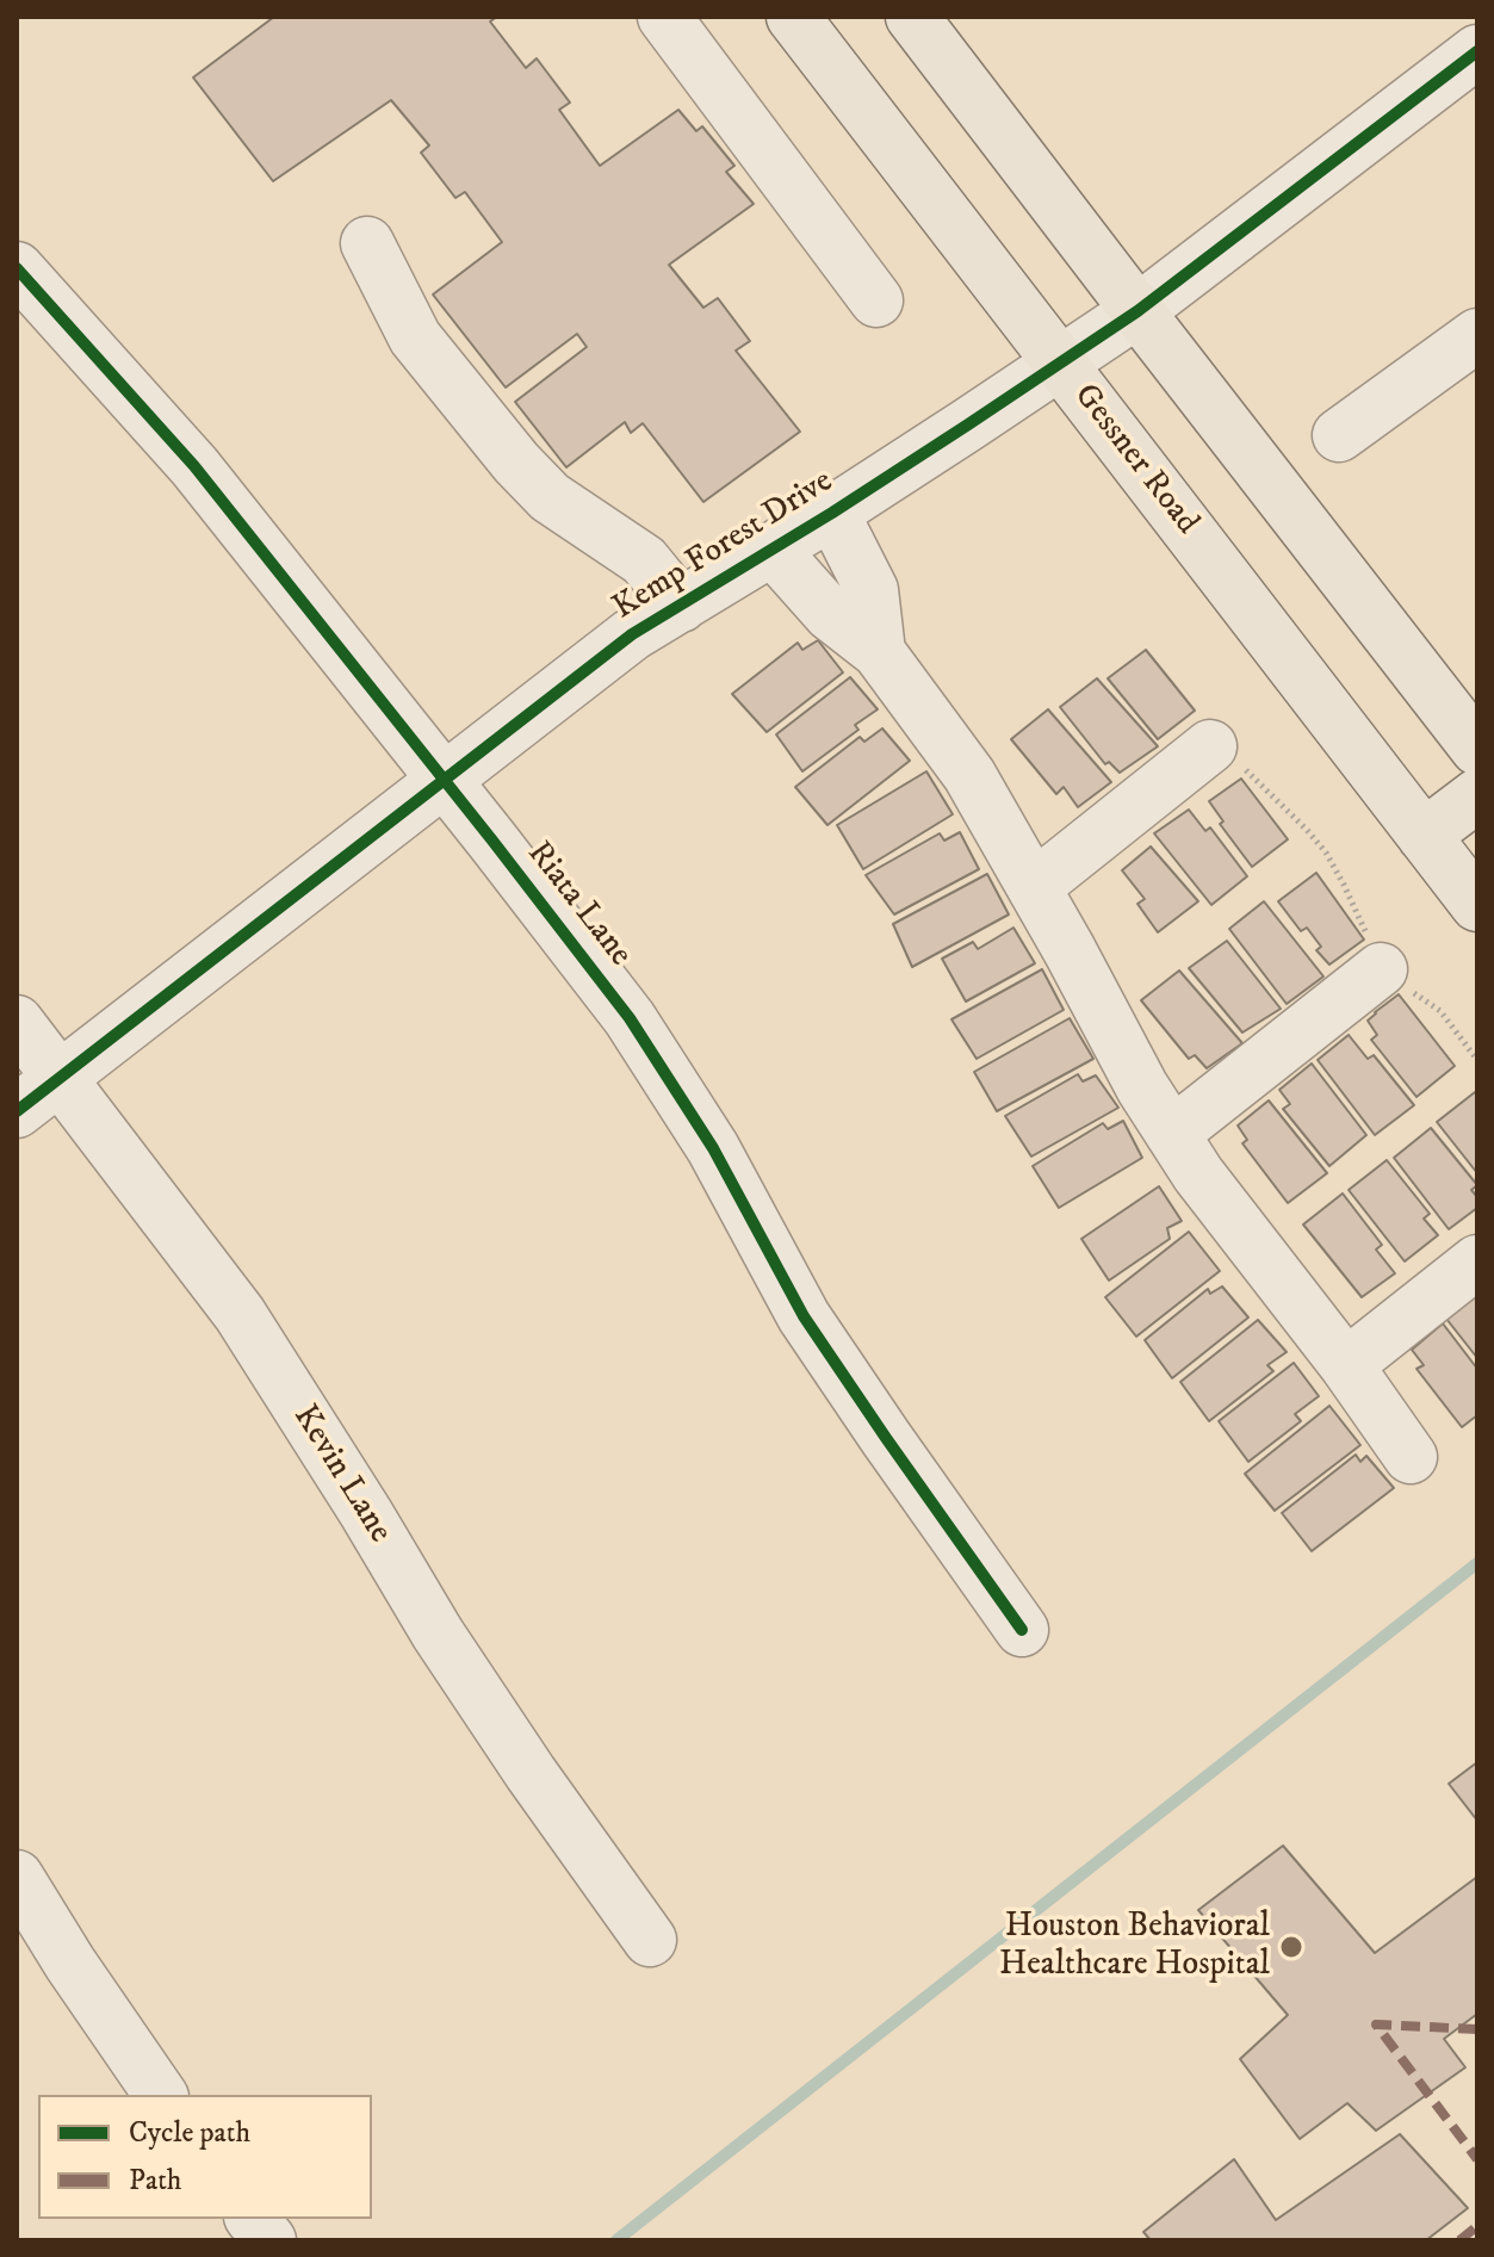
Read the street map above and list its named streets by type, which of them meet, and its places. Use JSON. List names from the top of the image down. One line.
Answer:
{"streets":{"main road":["Gessner Road"],"street":["Kemp Forest Drive","Riata Lane","Kevin Lane"]},"crossings":[["Gessner Road","Kemp Forest Drive"],["Kemp Forest Drive","Riata Lane"],["Kemp Forest Drive","Kevin Lane"]],"places":["Houston Behavioral Healthcare Hospital"],"legend":["Cycle path","Path"]}
